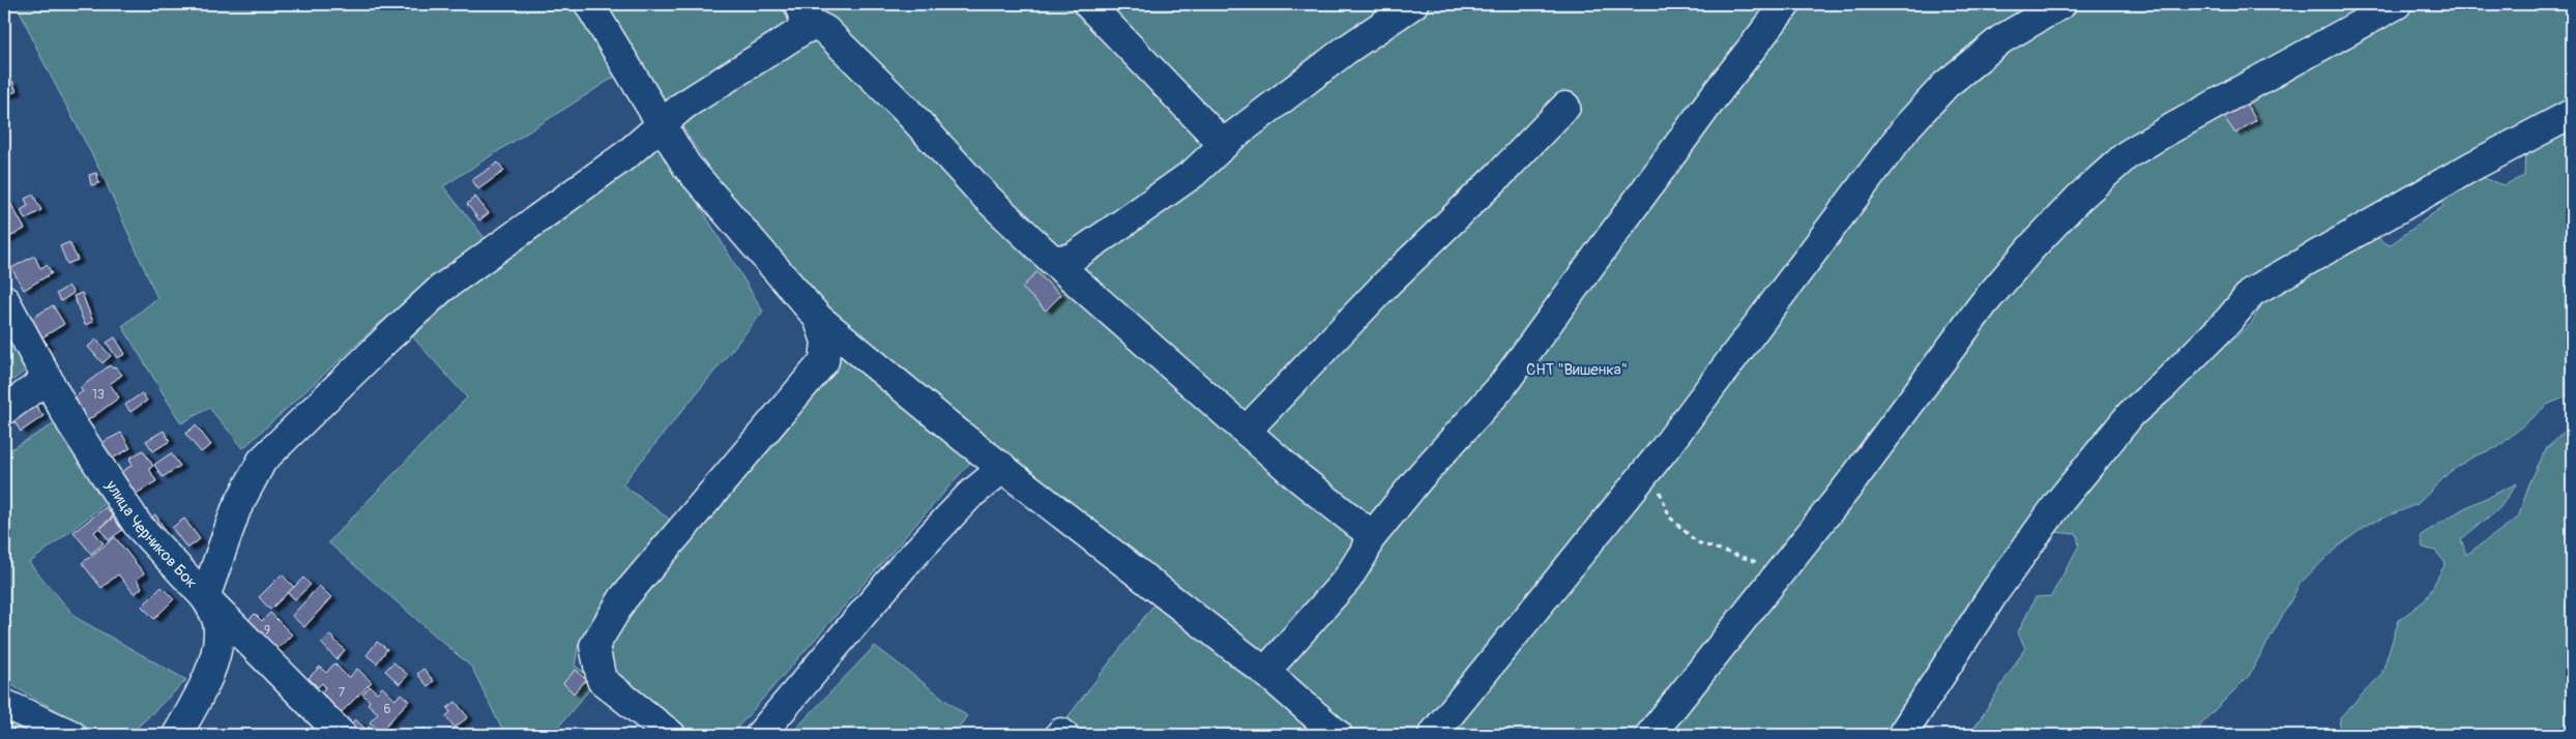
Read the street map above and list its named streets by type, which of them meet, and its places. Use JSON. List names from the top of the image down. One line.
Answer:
{"streets":{"street":["улица Черников Бок"]},"parks":["СНТ \"Вишенка\""],"house_numbers":["13","9","7","6"]}
